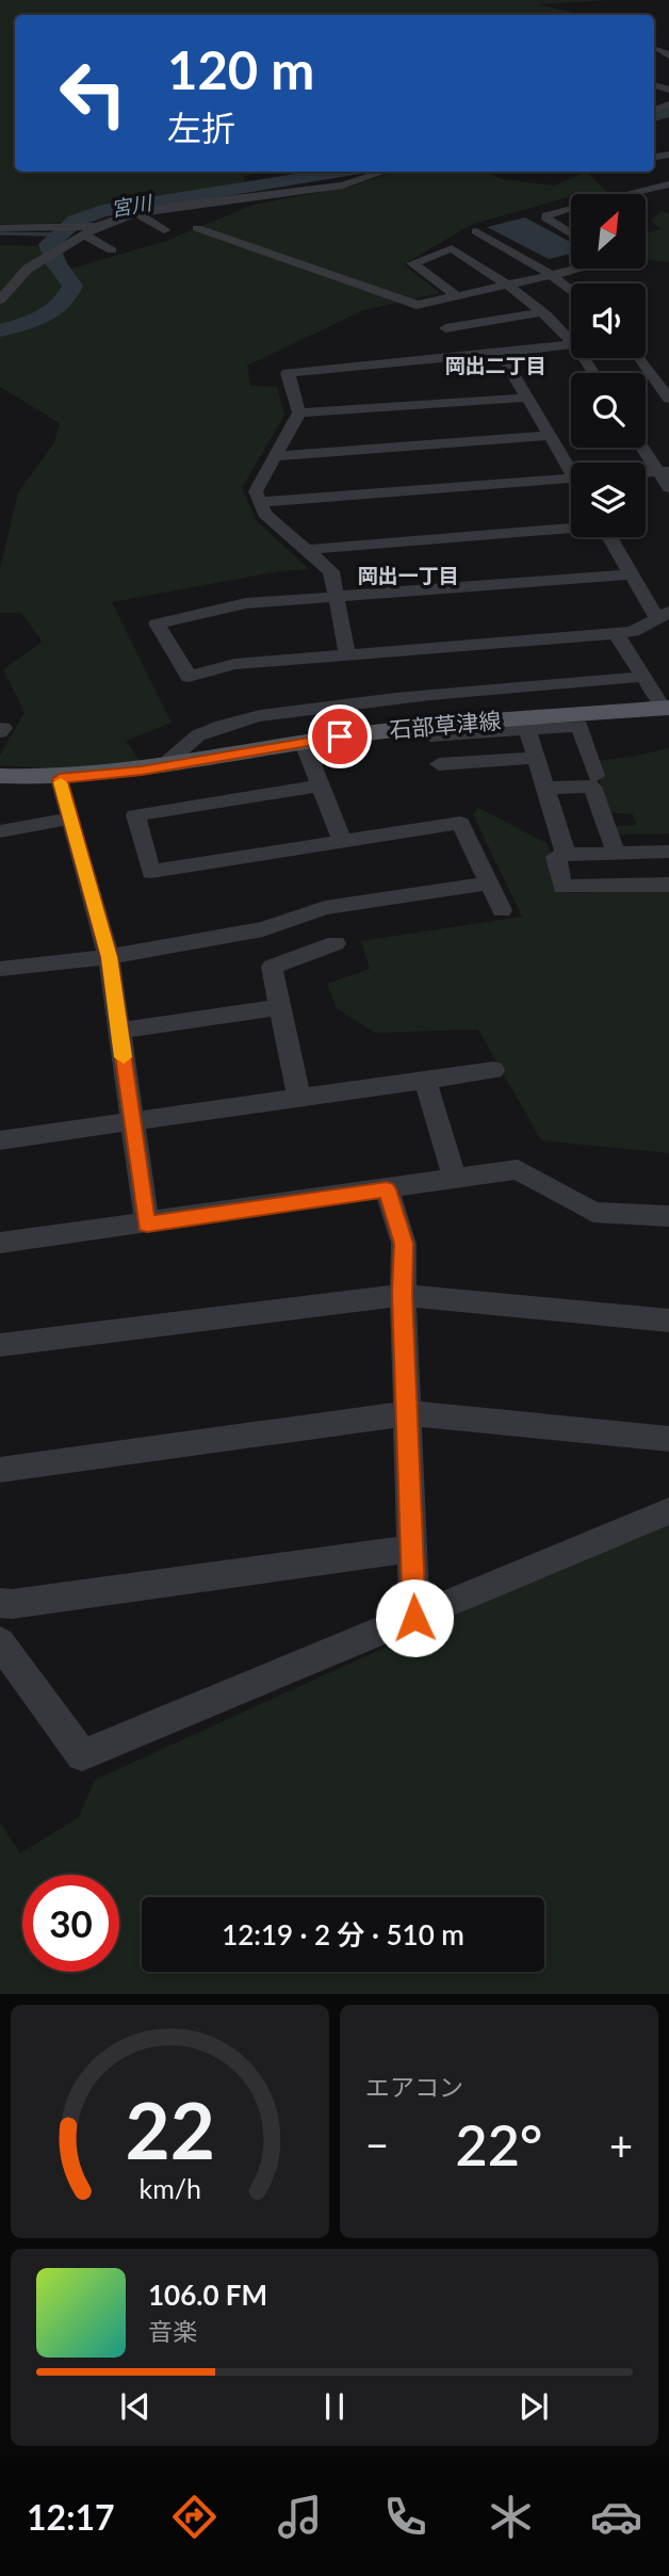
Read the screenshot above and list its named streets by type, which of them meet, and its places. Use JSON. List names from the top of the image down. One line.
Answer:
{"streets":{"main road":["石部草津線"]},"districts":["岡出二丁目","岡出一丁目"],"water":["宮川"],"north":"top right","page":{"turn":["120 m","左折"],"limit":"30","trip":"12:19 · 2 分 · 510 m","tile":"エアコン","heat":["−","22°","+"],"song":["106.0 FM","音楽"],"tabs":"12:17","gauge":["22","km/h"]}}
